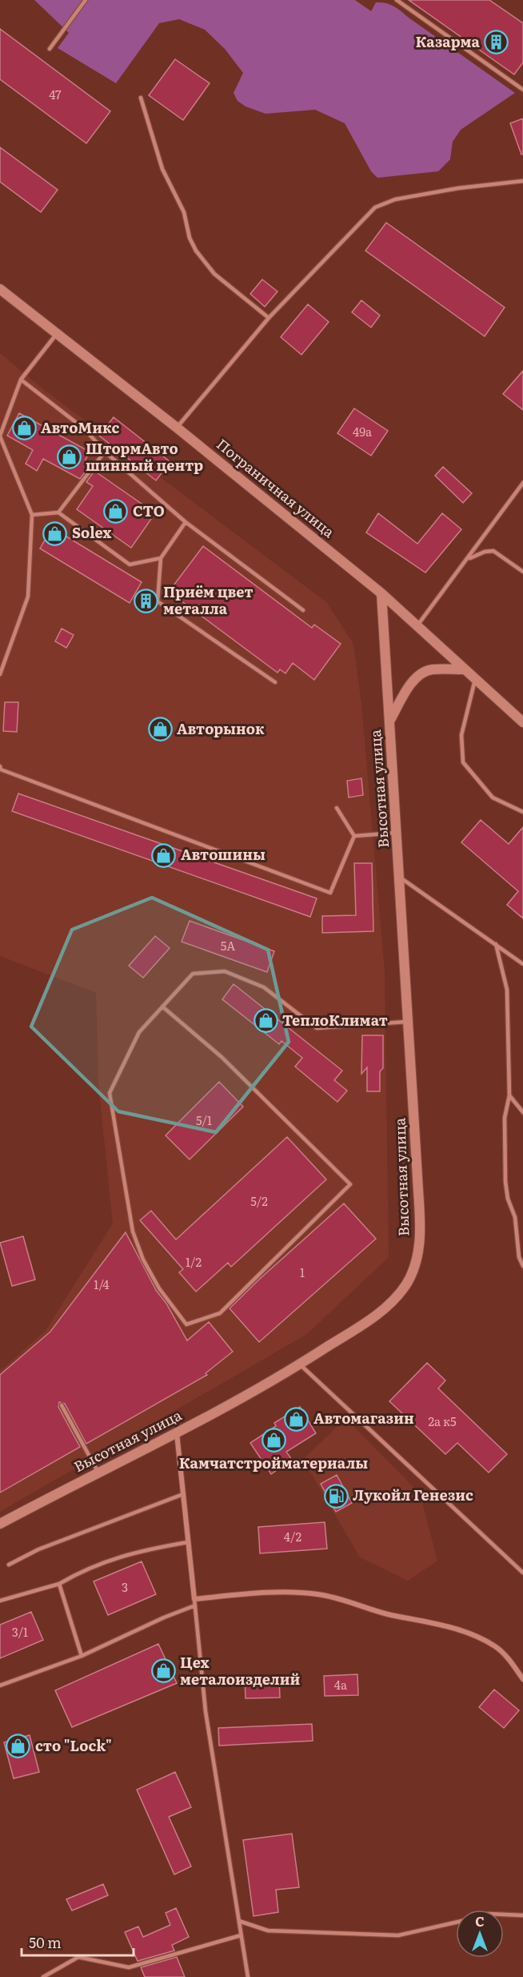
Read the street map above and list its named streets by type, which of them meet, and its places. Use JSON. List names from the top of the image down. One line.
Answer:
{"streets":{"street":["Пограничная улица","Высотная улица"]},"crossings":[["Пограничная улица","Высотная улица"]],"places":{"building":["Казарма","Приём цвет металла"],"shop":["АвтоМикс","ШтормАвто шинный центр","СТО","Solex","Авторынок","Автошины","ТеплоКлимат","Автомагазин","Камчатстройматериалы","Цех металоизделий","сто \"Lock\""],"fuel station":["Лукойл Генезис"]},"house_numbers":["47","49а","5А","5/1","5/2","1/2","1","1/4","2а к5","4/2","3","3/1","4а"],"scale_bar":"50 m","north":"top"}
